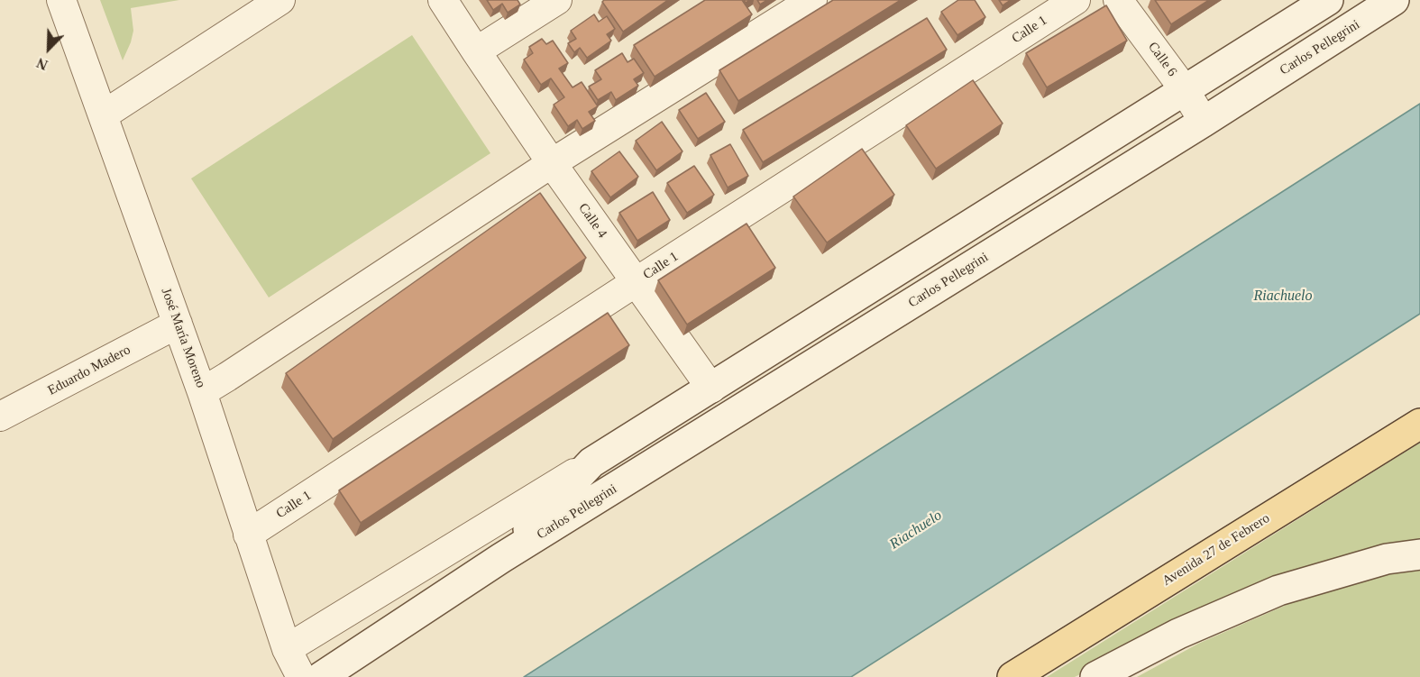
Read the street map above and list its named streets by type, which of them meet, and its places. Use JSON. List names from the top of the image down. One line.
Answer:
{"streets":{"main road":["Carlos Pellegrini","Avenida 27 de Febrero"],"street":["Calle 1","Calle 6","Calle 4","José María Moreno","Eduardo Madero"]},"crossings":[["Calle 1","Calle 4"],["Calle 1","José María Moreno"],["Carlos Pellegrini","Calle 6"],["Carlos Pellegrini","Calle 4"],["Carlos Pellegrini","José María Moreno"],["José María Moreno","Eduardo Madero"]],"water":["Riachuelo"],"north":"bottom left"}
